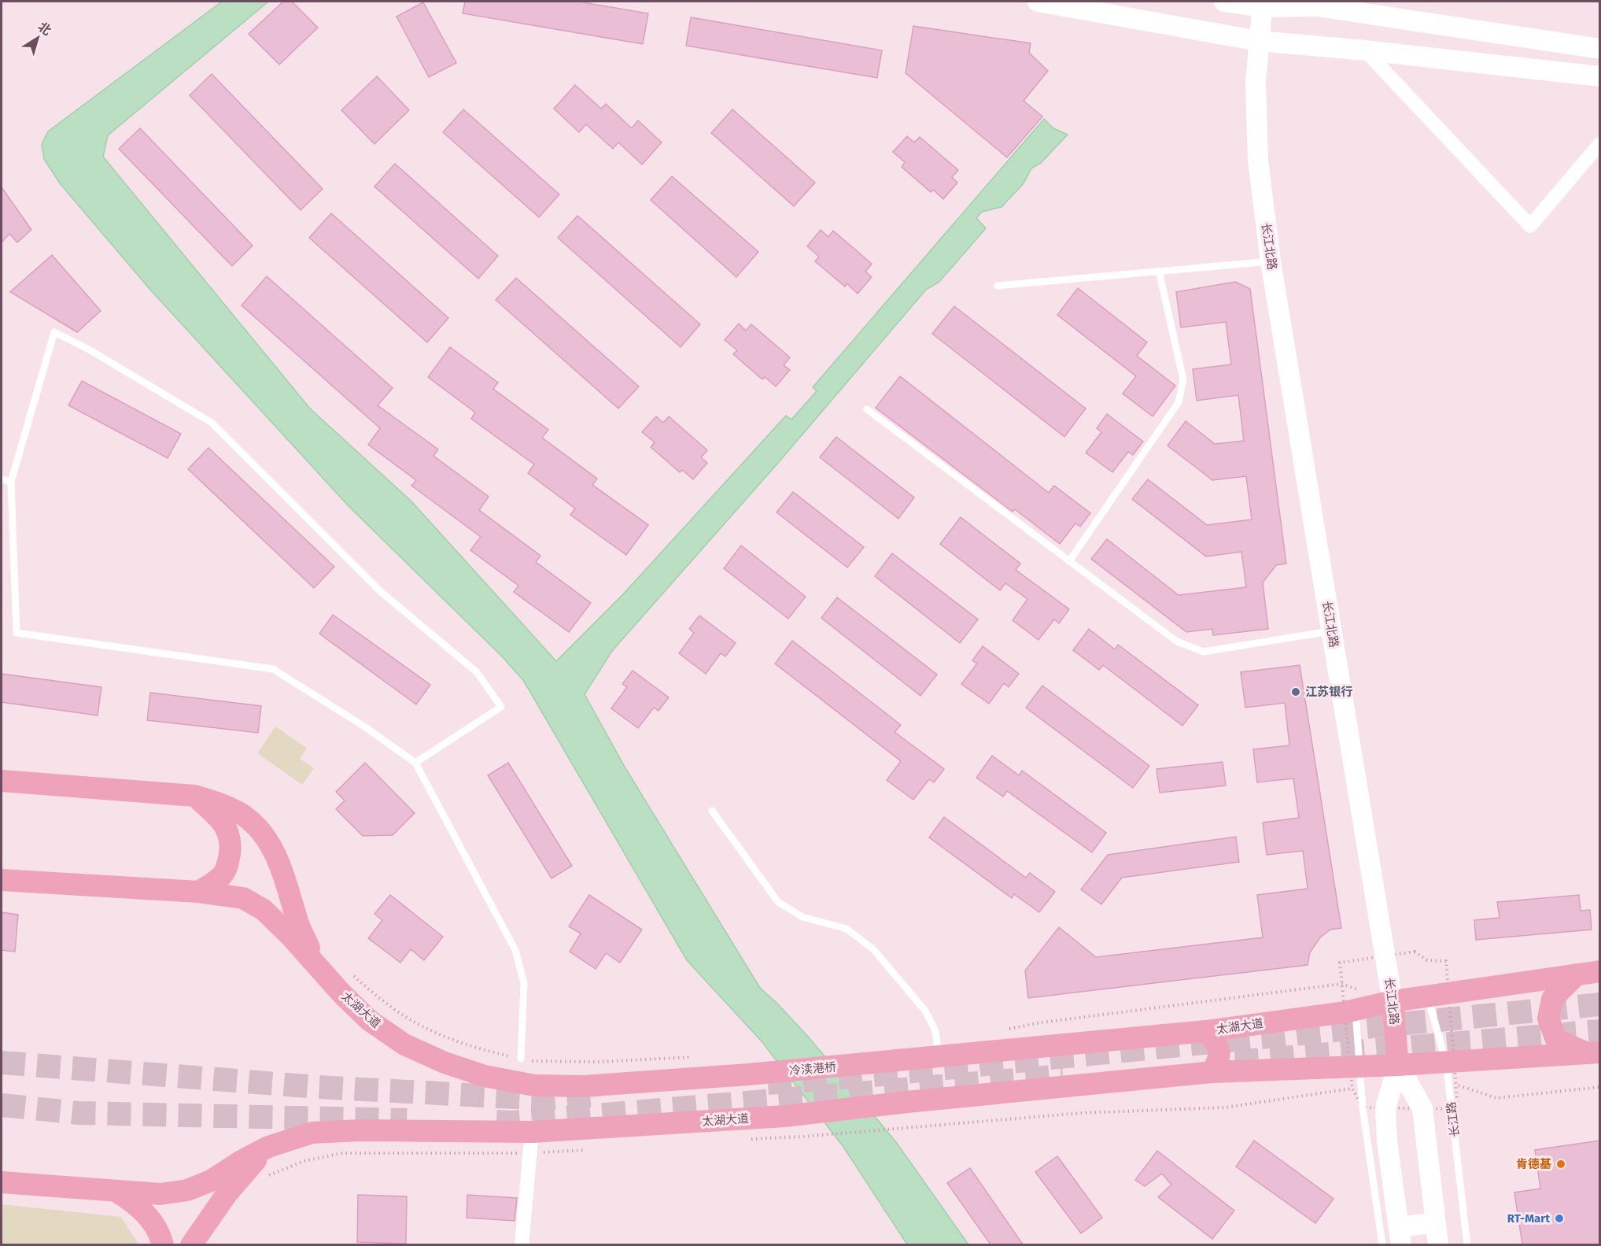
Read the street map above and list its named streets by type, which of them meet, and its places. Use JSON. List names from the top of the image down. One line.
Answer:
{"streets":{"main road":["长江北路","太湖大道","冷渎港桥"],"lane":["长江路"]},"crossings":[["长江北路","太湖大道"],["太湖大道","冷渎港桥"],["太湖大道","长江路"]],"places":["江苏银行","肯德基","RT-Mart"],"north":"top right"}
